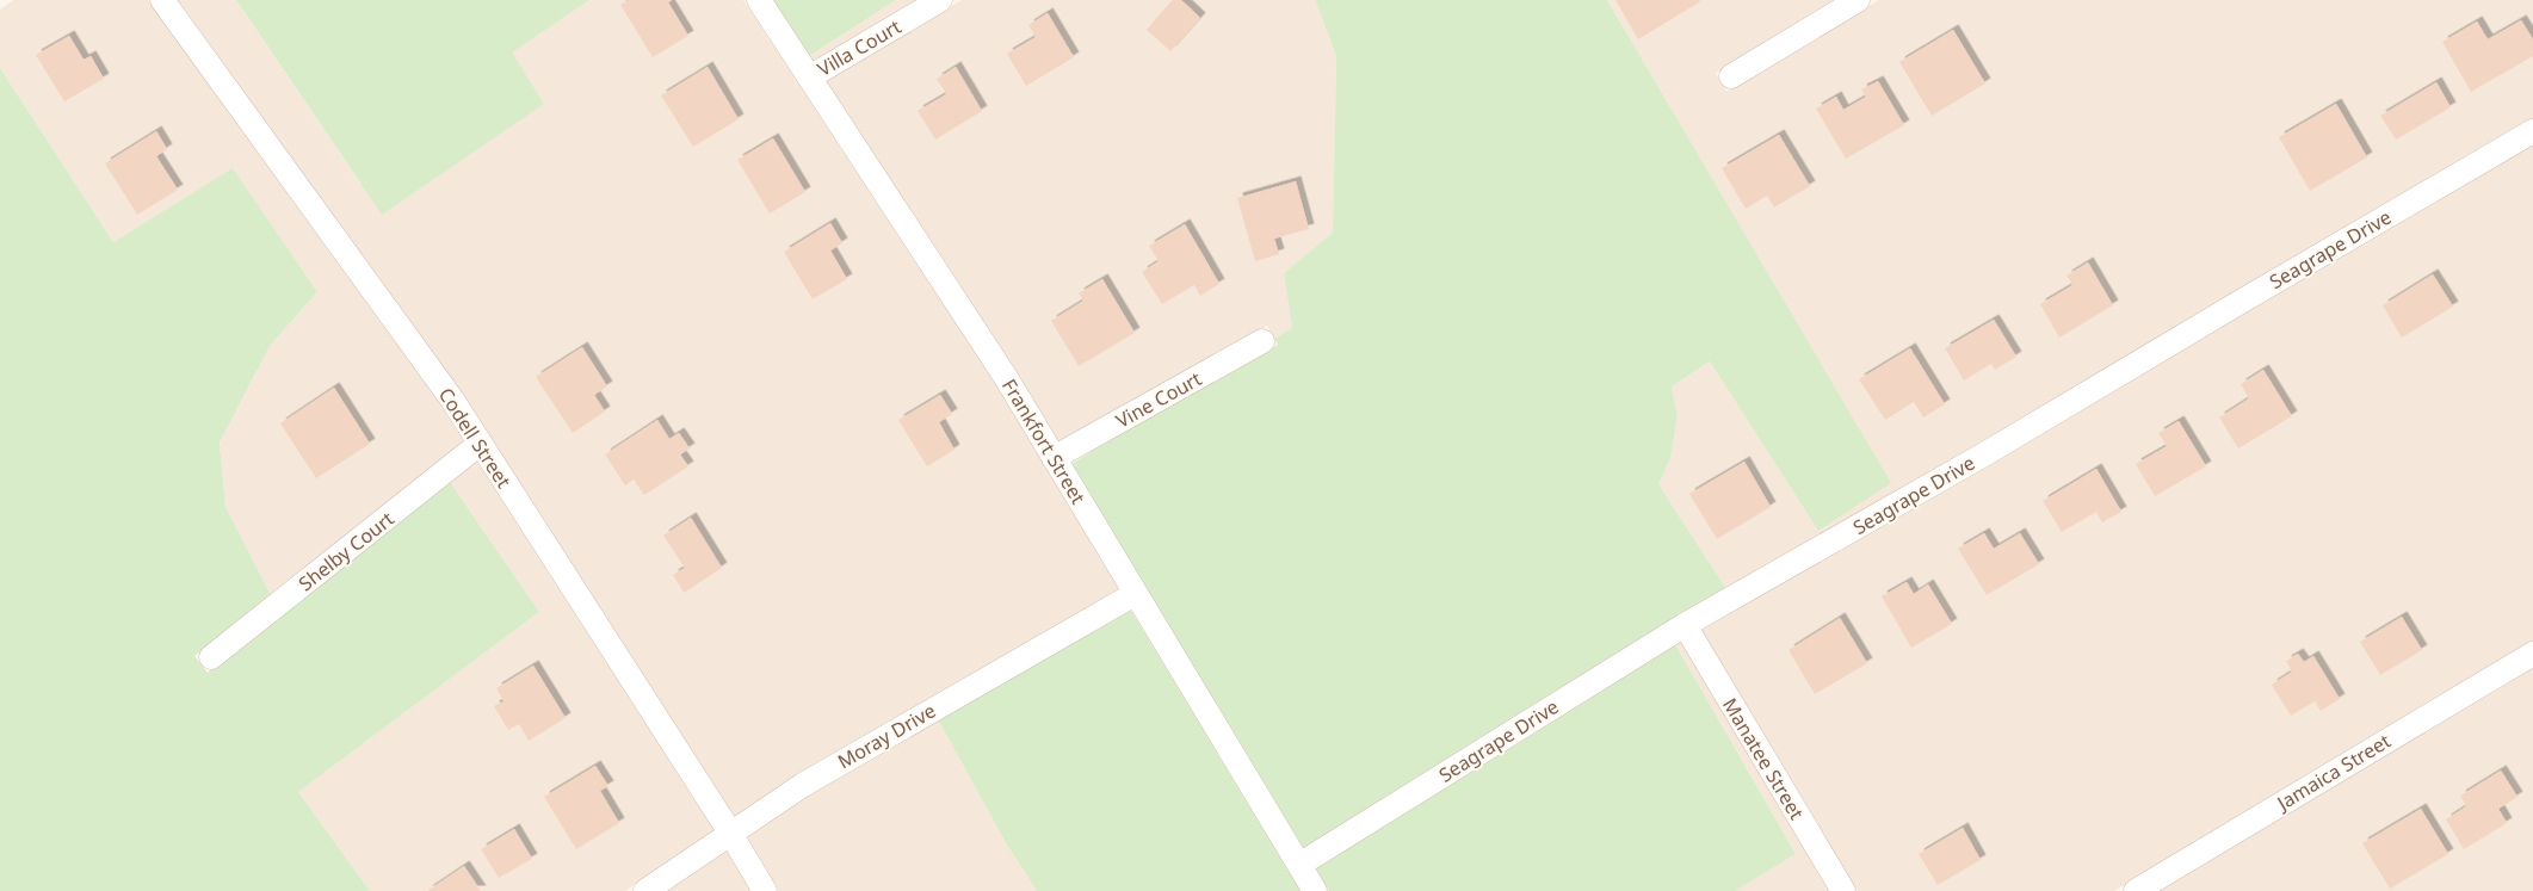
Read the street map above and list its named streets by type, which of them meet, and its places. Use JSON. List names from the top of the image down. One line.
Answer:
{"streets":{"street":["Villa Court","Seagrape Drive","Vine Court","Codell Street","Frankfort Street","Shelby Court","Moray Drive","Manatee Street","Jamaica Street"]},"crossings":[["Villa Court","Frankfort Street"],["Seagrape Drive","Frankfort Street"],["Seagrape Drive","Manatee Street"],["Vine Court","Frankfort Street"],["Codell Street","Shelby Court"],["Codell Street","Moray Drive"],["Frankfort Street","Moray Drive"]]}
